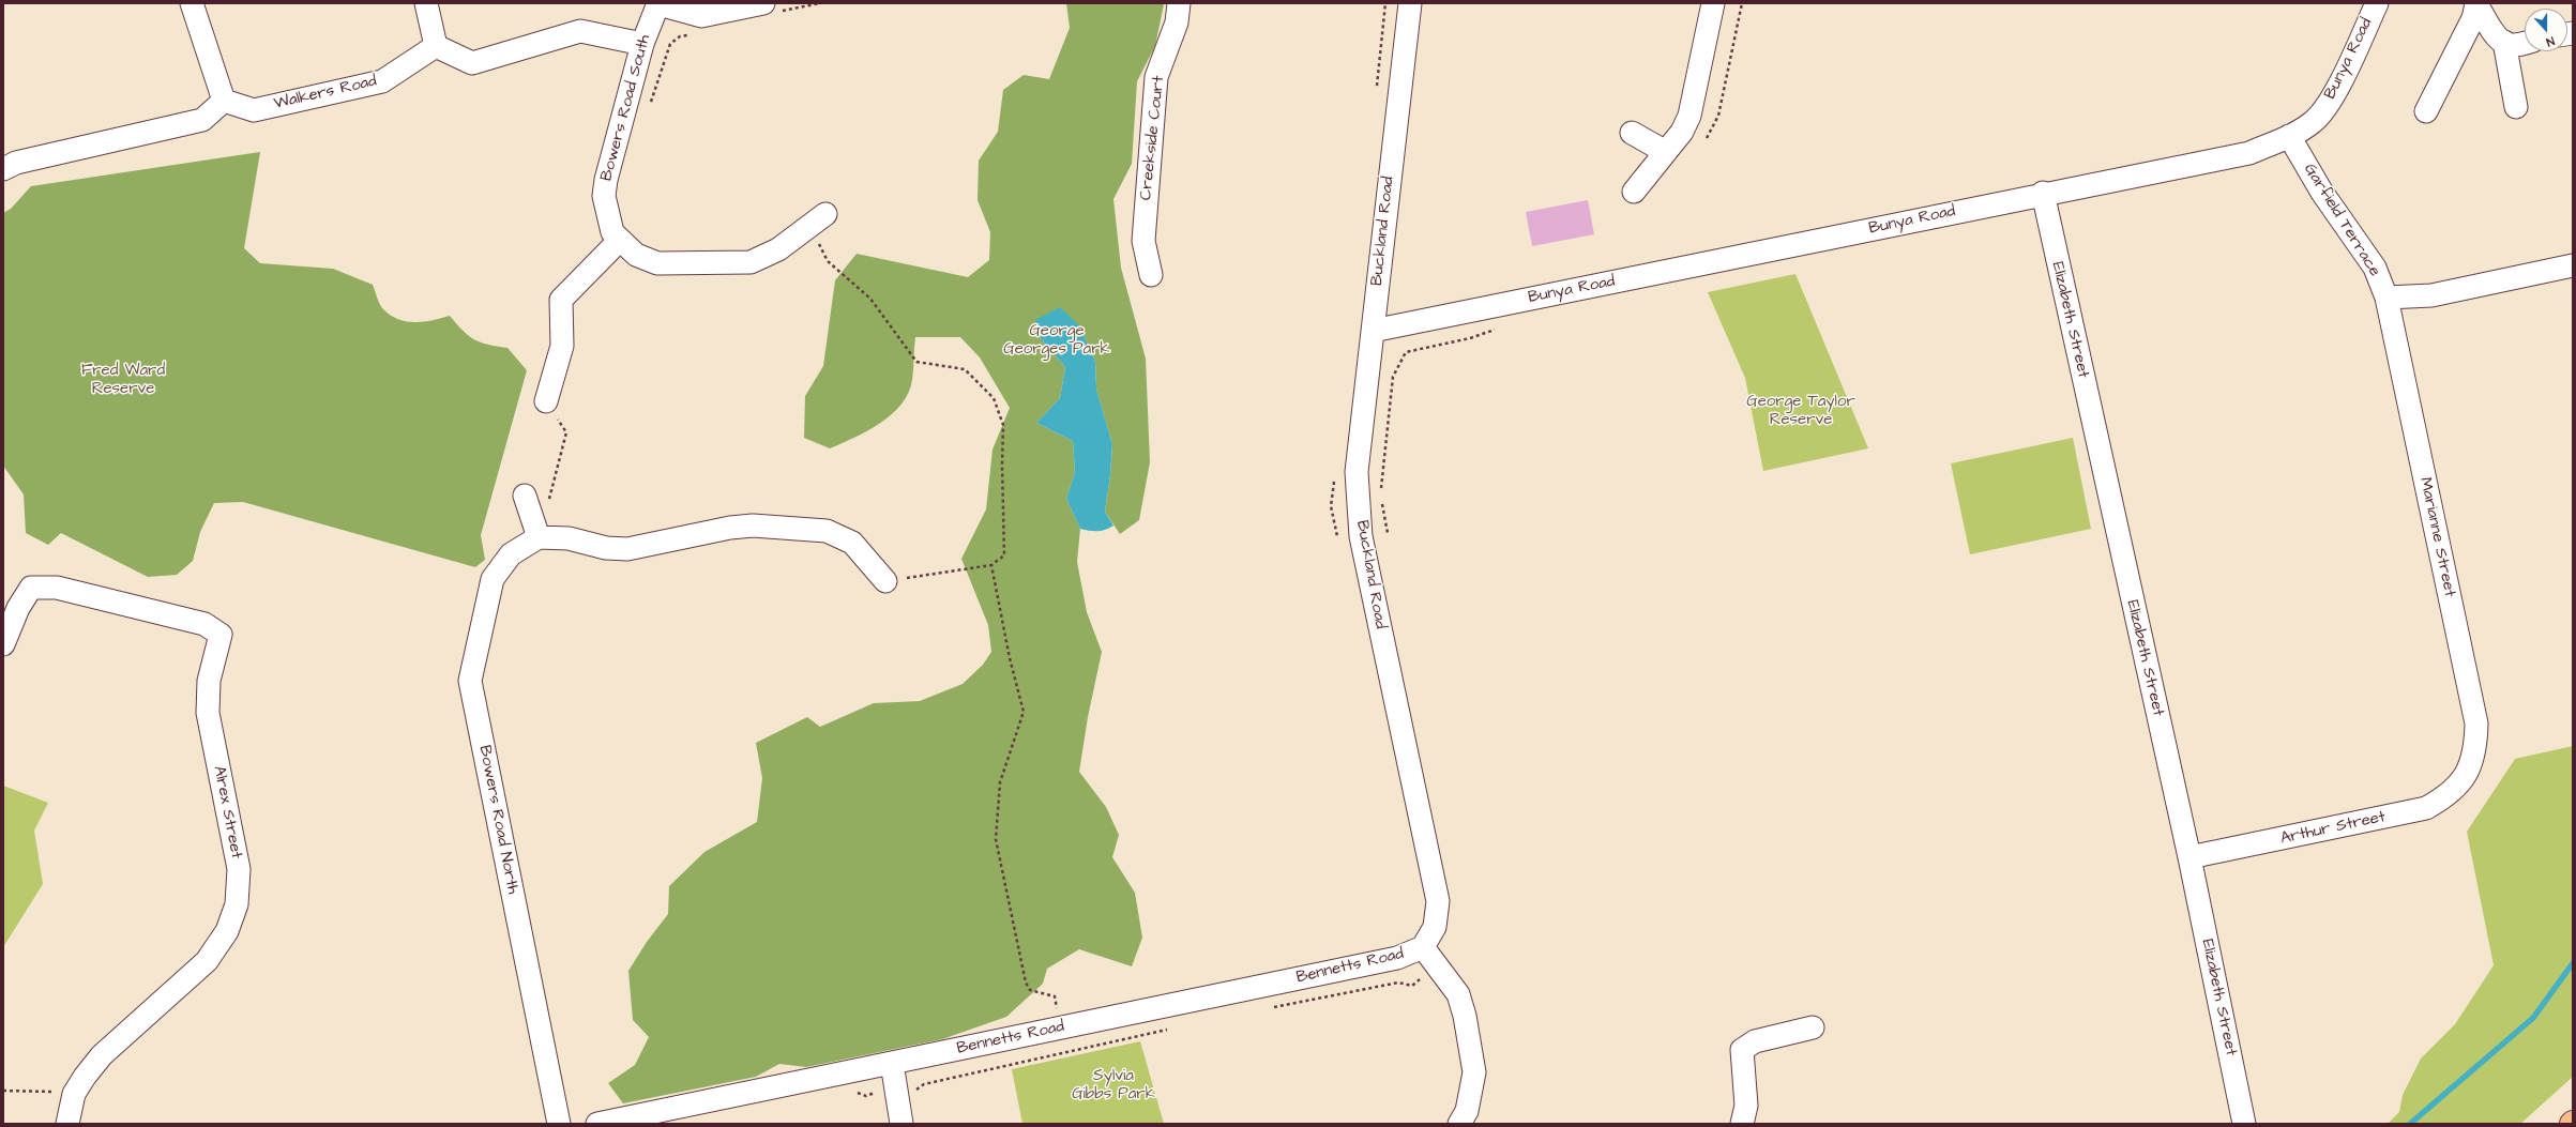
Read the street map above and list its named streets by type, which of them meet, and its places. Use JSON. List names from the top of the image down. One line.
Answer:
{"streets":{"street":["Bunya Road","Walkers Road","Bowers Road South","Creekside Court","Garfield Terrace","Buckland Road","Elizabeth Street","Marianne Street","Alrex Street","Bowers Road North","Arthur Street","Bennetts Road"]},"crossings":[["Bunya Road","Garfield Terrace"],["Bunya Road","Buckland Road"],["Bunya Road","Elizabeth Street"],["Garfield Terrace","Marianne Street"],["Buckland Road","Bennetts Road"],["Elizabeth Street","Arthur Street"],["Marianne Street","Arthur Street"]],"parks":["George Georges Park","Fred Ward Reserve","George Taylor Reserve","Sylvia Gibbs Park"],"north":"bottom"}
